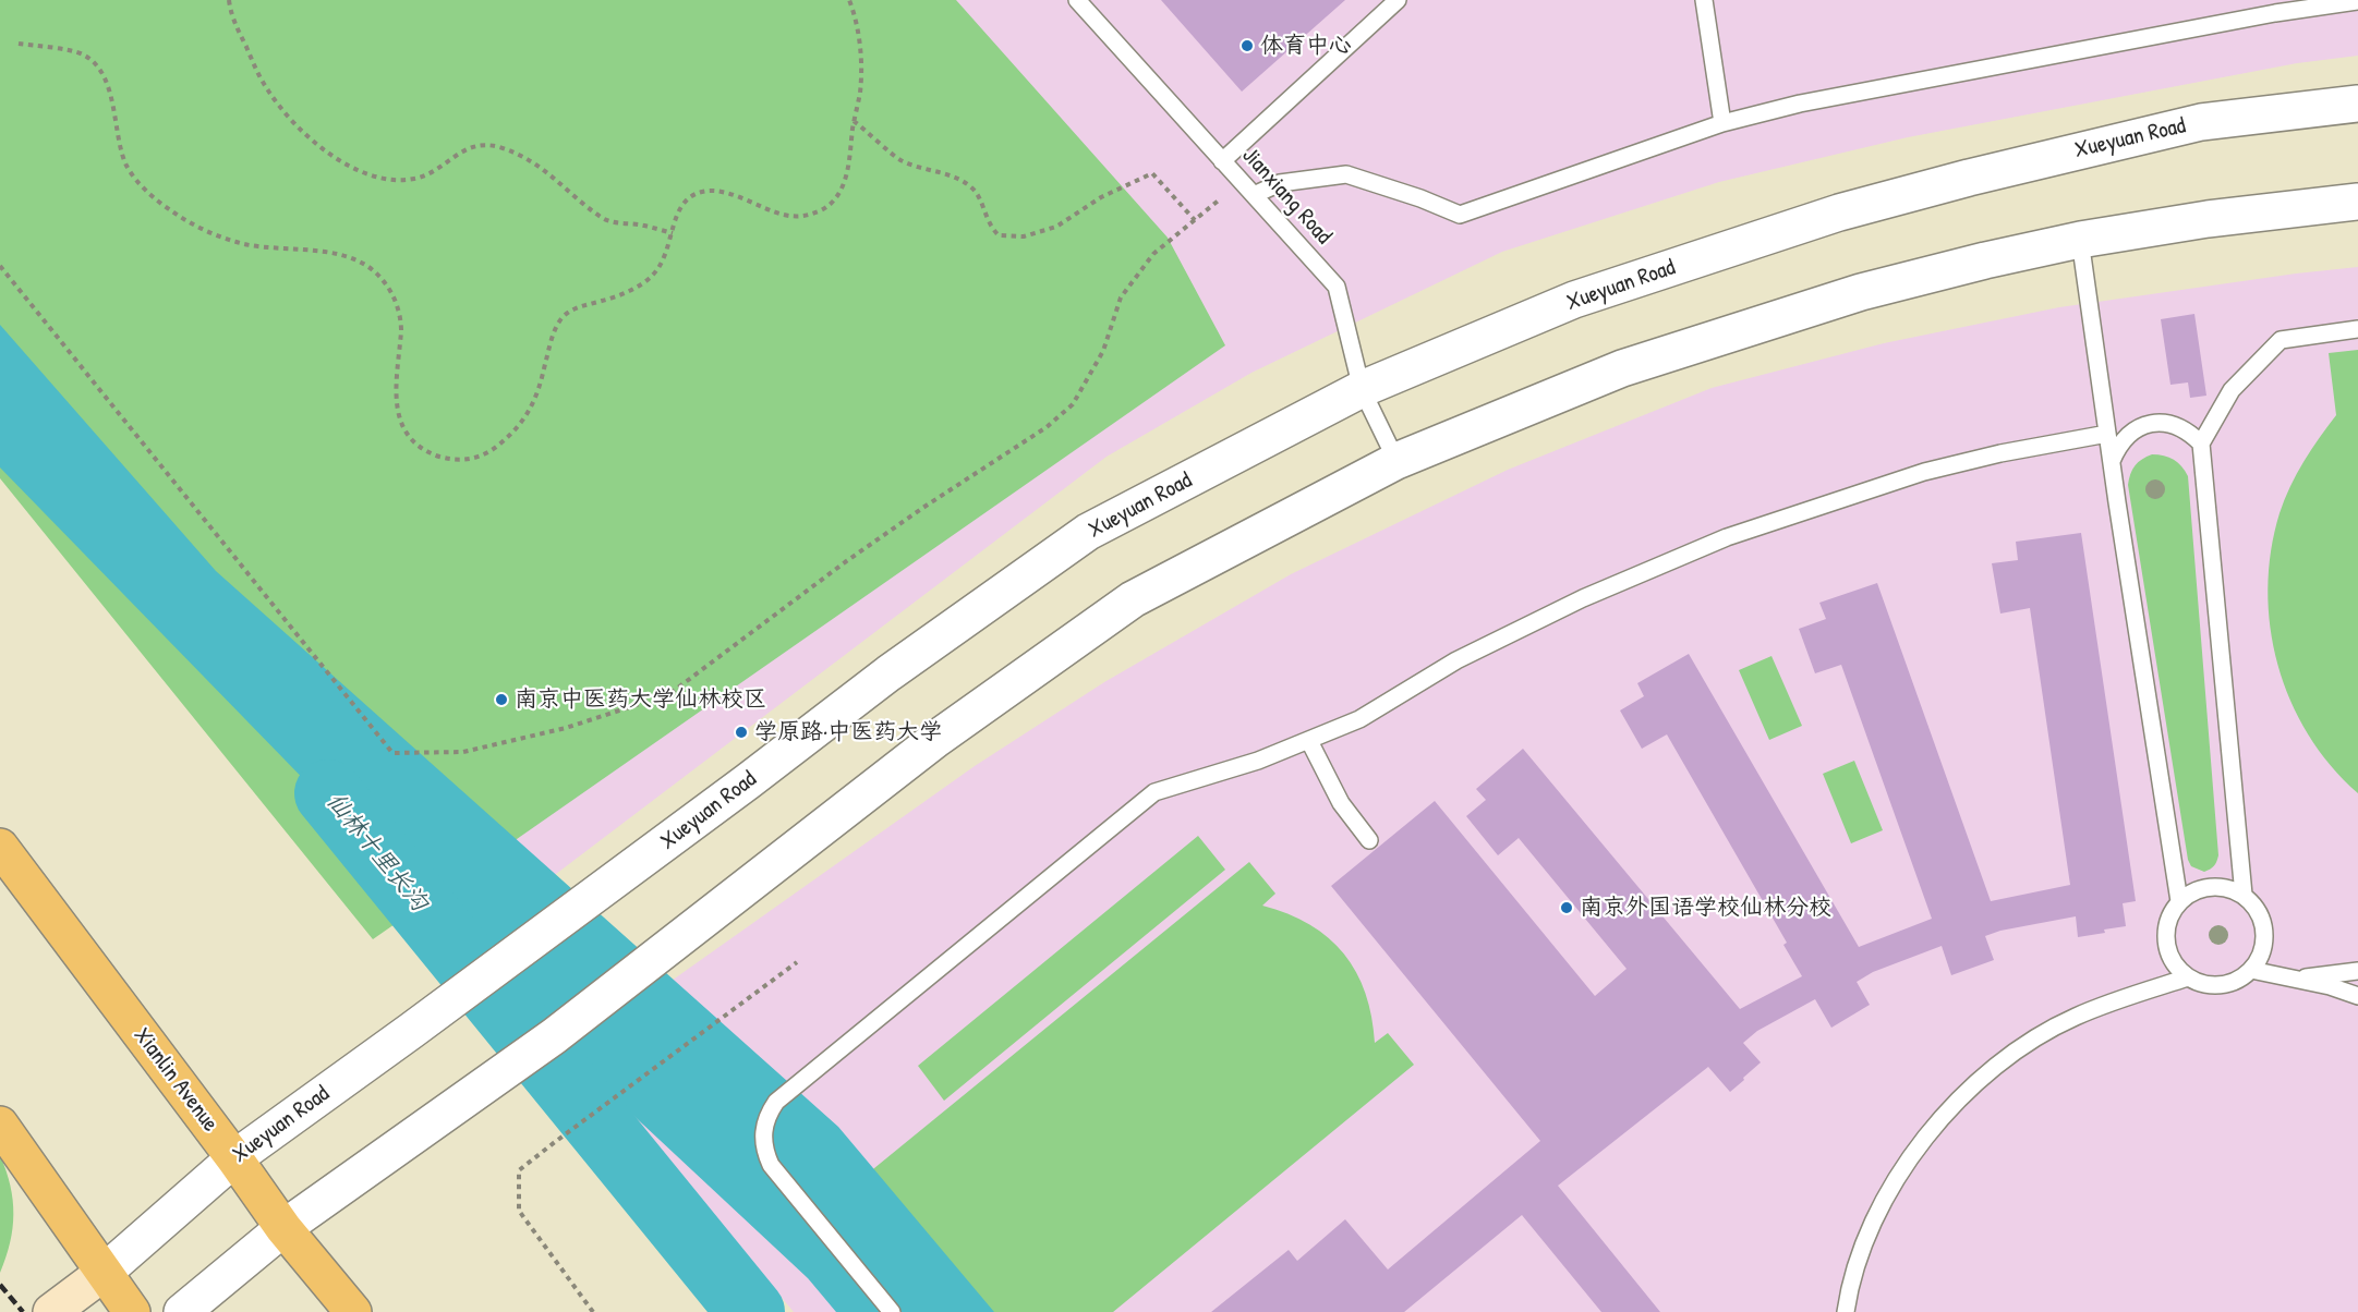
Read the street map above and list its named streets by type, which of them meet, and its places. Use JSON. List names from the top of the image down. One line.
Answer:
{"streets":{"main road":["Xianlin Avenue"],"street":["Xueyuan Road"],"lane":["Jianxiang Road"]},"crossings":[["Xueyuan Road","Jianxiang Road"],["Xueyuan Road","Xianlin Avenue"]],"water":["仙林十里长沟"],"places":["体育中心","南京中医药大学仙林校区","学原路·中医药大学","南京外国语学校仙林分校"]}
